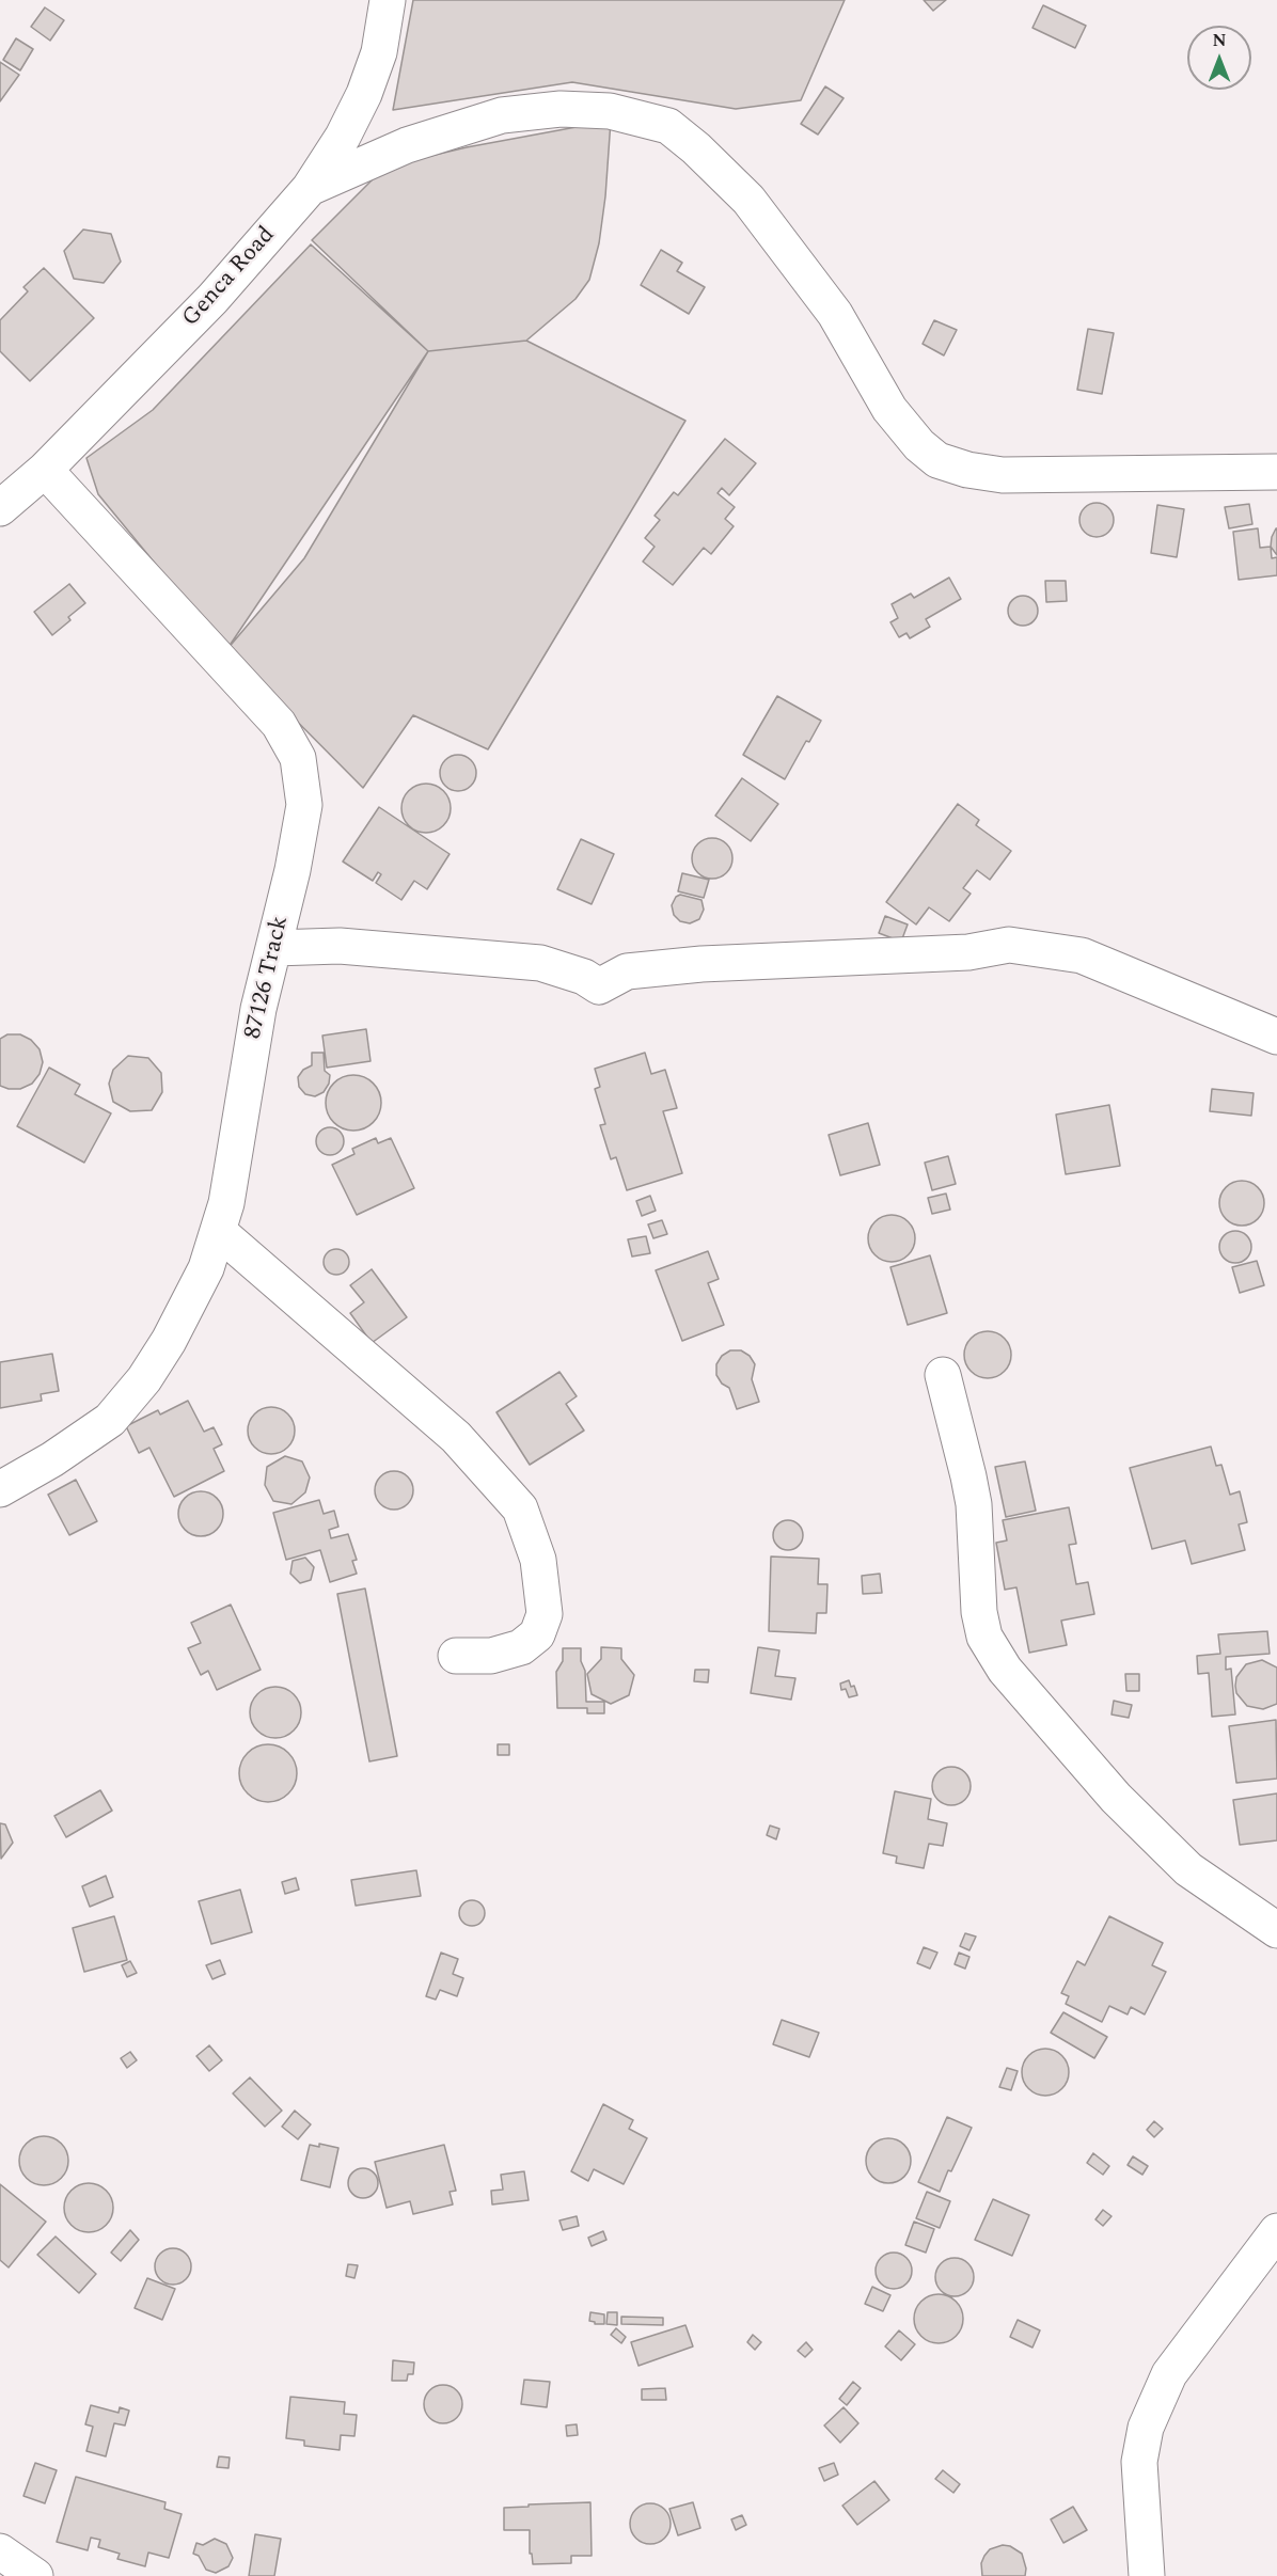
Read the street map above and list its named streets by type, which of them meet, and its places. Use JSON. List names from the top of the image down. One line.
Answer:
{"streets":{"street":["Genca Road","87126 Track"]},"crossings":[["Genca Road","87126 Track"]],"north":"top"}
